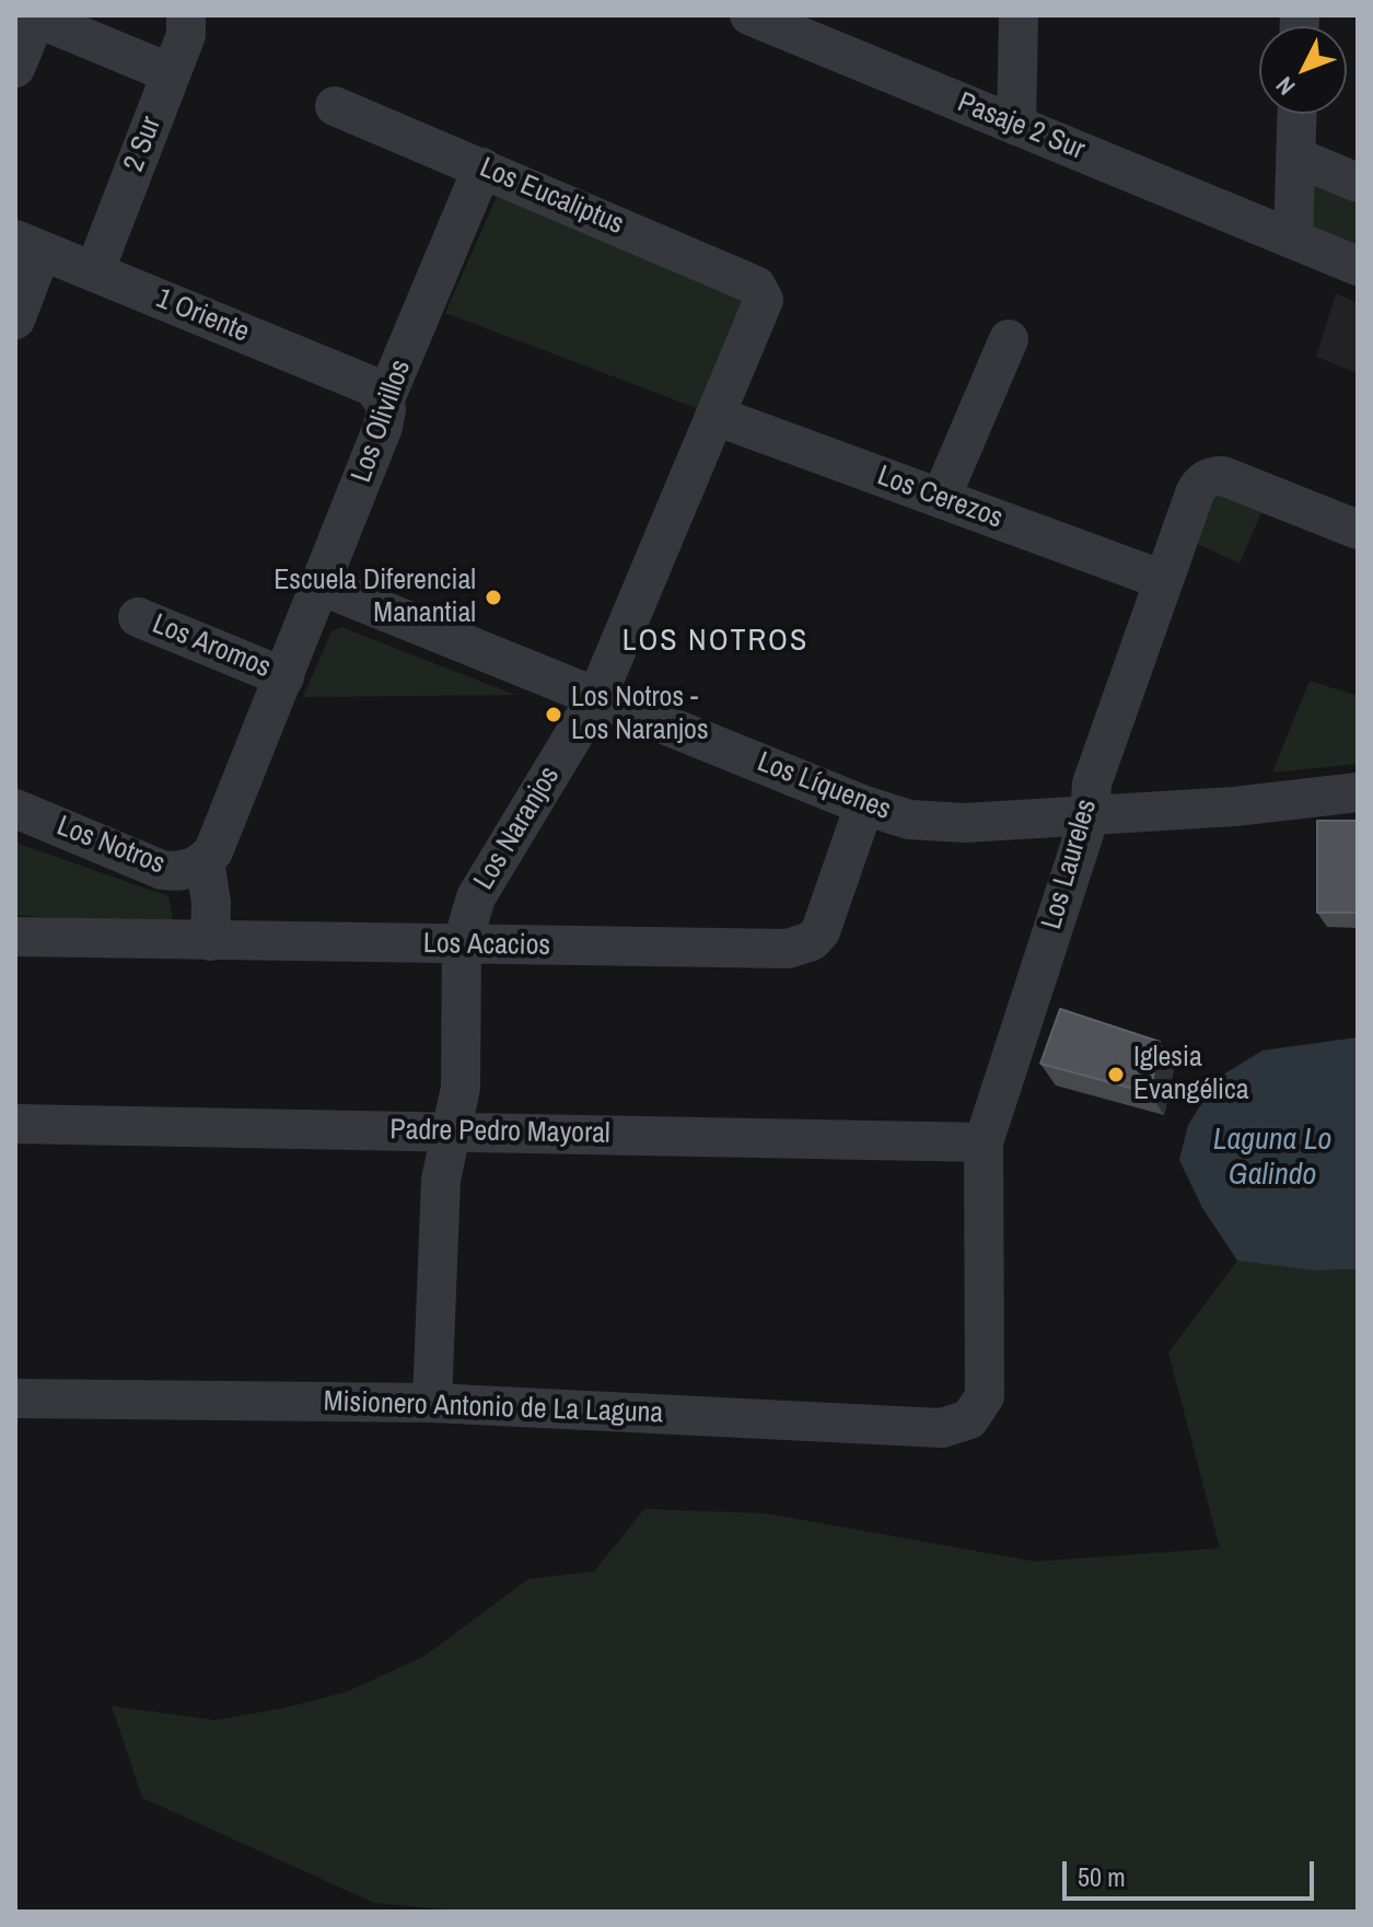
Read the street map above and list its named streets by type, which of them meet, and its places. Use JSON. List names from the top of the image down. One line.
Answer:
{"streets":{"street":["Pasaje 2 Sur","2 Sur","Los Eucaliptus","1 Oriente","Los Olivillos","Los Cerezos","Los Aromos","Los Líquenes","Los Naranjos","Los Notros","Los Laureles","Los Acacios","Padre Pedro Mayoral","Misionero Antonio de La Laguna"]},"crossings":[["2 Sur","1 Oriente"],["Los Eucaliptus","Los Olivillos"],["Los Eucaliptus","Los Naranjos"],["1 Oriente","Los Olivillos"],["Los Olivillos","Los Aromos"],["Los Olivillos","Los Líquenes"],["Los Olivillos","Los Notros"],["Los Cerezos","Los Naranjos"],["Los Cerezos","Los Laureles"],["Los Aromos","Los Notros"],["Los Líquenes","Los Naranjos"],["Los Líquenes","Los Laureles"],["Los Líquenes","Los Acacios"],["Los Naranjos","Los Acacios"],["Los Naranjos","Padre Pedro Mayoral"],["Los Naranjos","Misionero Antonio de La Laguna"],["Los Notros","Los Acacios"],["Los Laureles","Padre Pedro Mayoral"],["Los Laureles","Misionero Antonio de La Laguna"]],"districts":["LOS NOTROS"],"water":["Laguna Lo Galindo"],"places":["Escuela Diferencial Manantial","Los Notros - Los Naranjos","Iglesia Evangélica"],"scale_bar":"50 m","north":"bottom left"}
